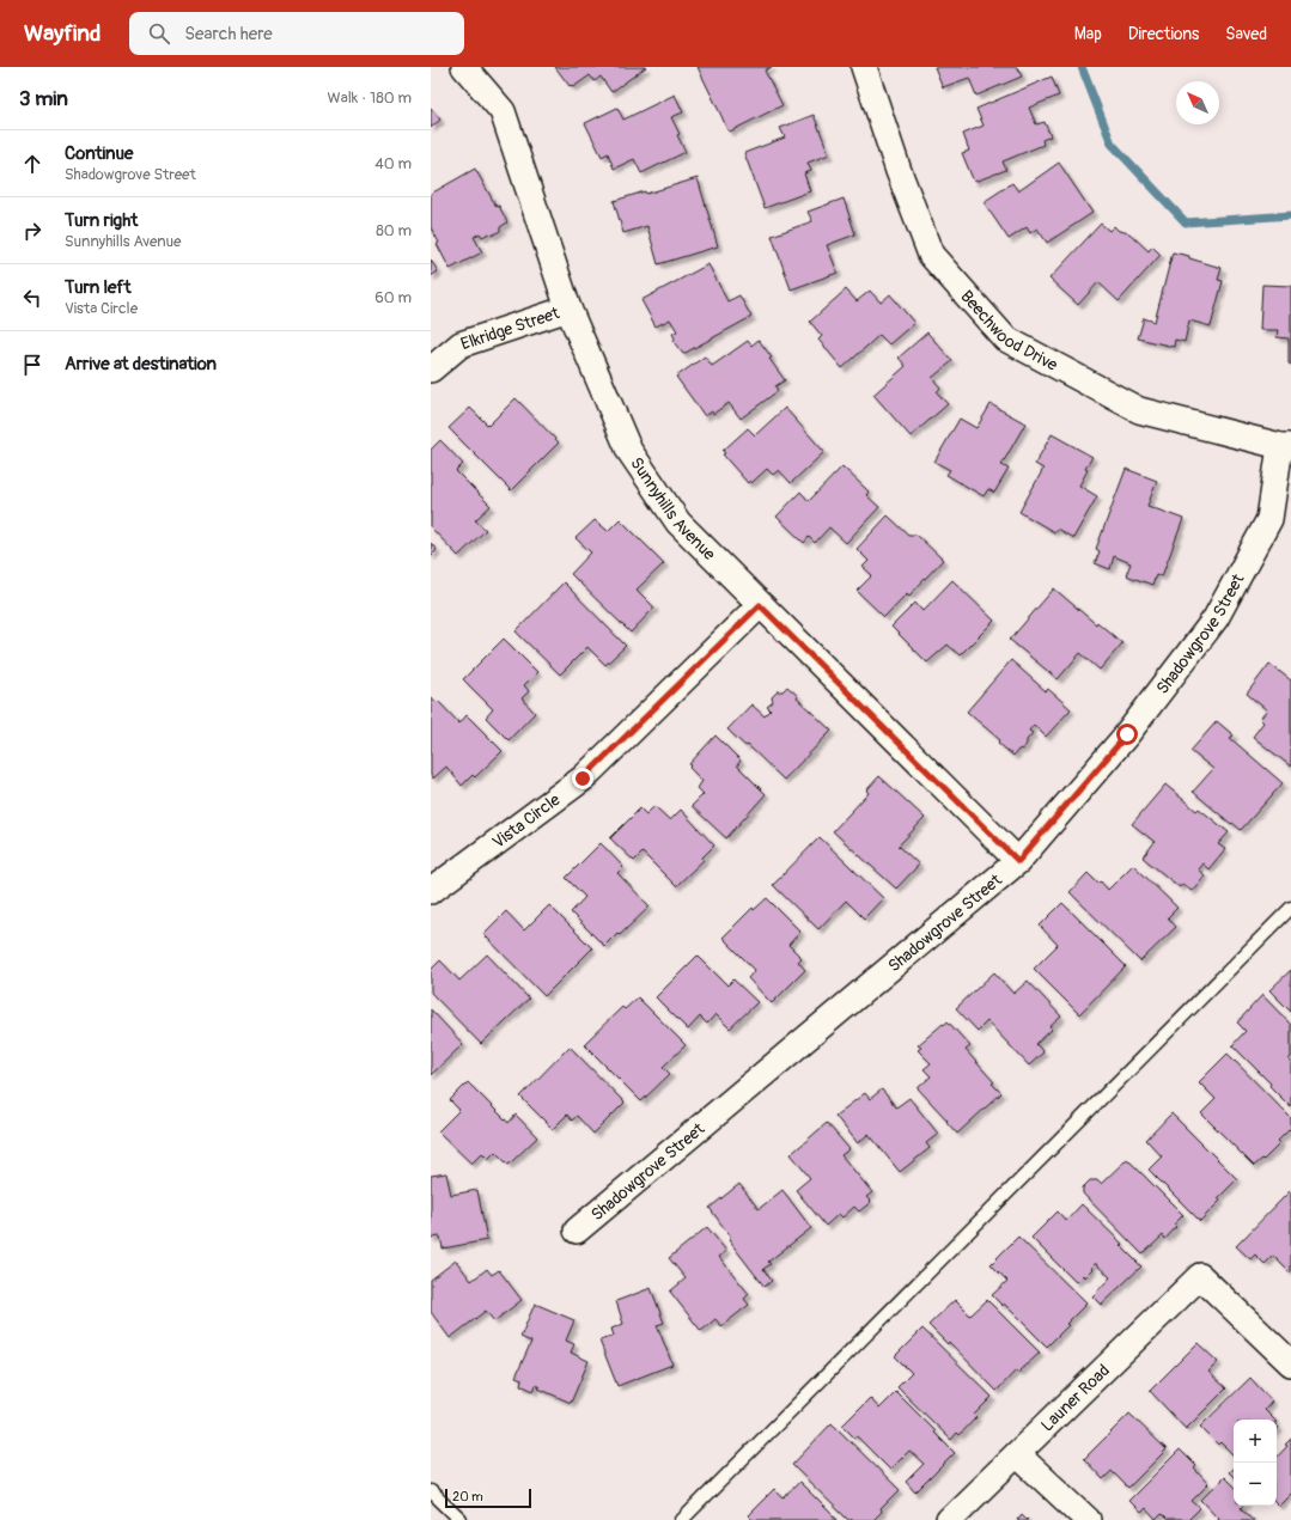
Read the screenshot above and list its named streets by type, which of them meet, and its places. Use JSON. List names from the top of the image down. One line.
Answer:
{"streets":{"street":["Beechwood Drive","Elkridge Street","Sunnyhills Avenue","Shadowgrove Street","Vista Circle","Launer Road"]},"crossings":[["Beechwood Drive","Shadowgrove Street"],["Elkridge Street","Sunnyhills Avenue"],["Sunnyhills Avenue","Shadowgrove Street"],["Sunnyhills Avenue","Vista Circle"]],"scale_bar":"20 m","north":"top left","page":{"header":"Wayfind","search":"Search here","nav":["Map","Directions","Saved"],"heading":["3 min","Walk · 180 m"],"list":[["Continue","Shadowgrove Street","40 m"],["Turn right","Sunnyhills Avenue","80 m"],["Turn left","Vista Circle","60 m"],"Arrive at destination"],"map_buttons":["+","−"],"scale":"20 m"}}
